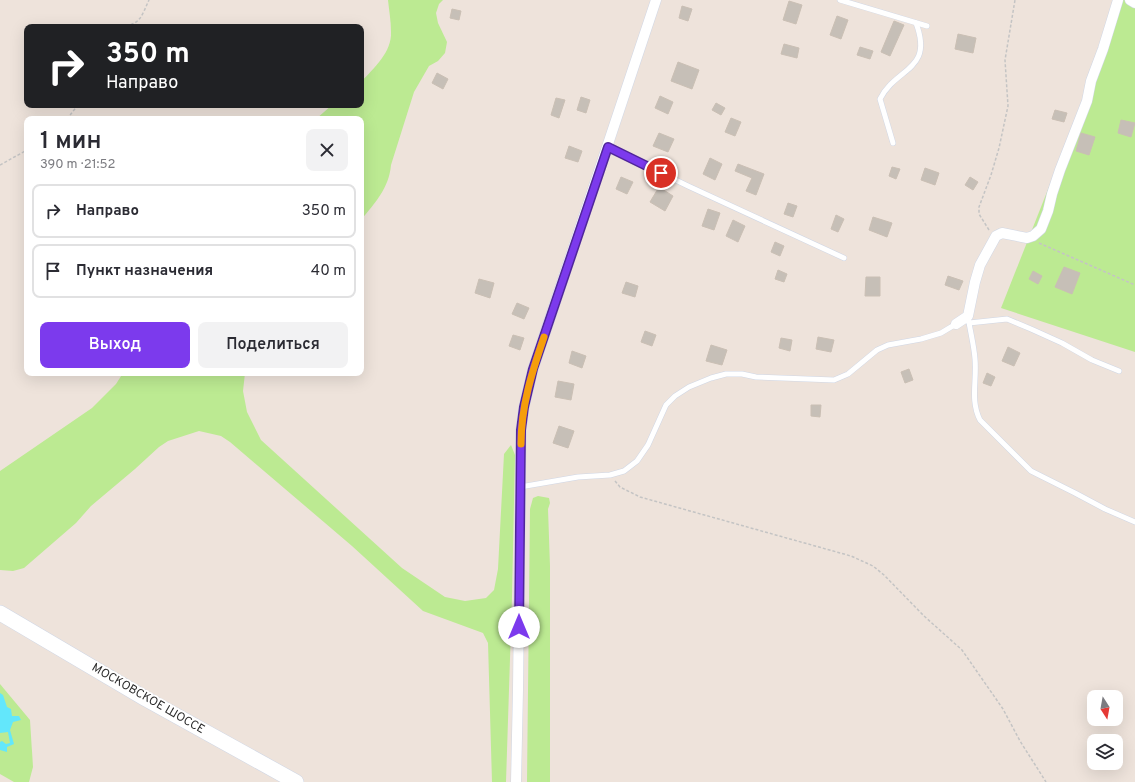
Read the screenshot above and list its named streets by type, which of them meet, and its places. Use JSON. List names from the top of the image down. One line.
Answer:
{"streets":{"main road":["МОСКОВСКОЕ ШОССЕ"]},"north":"bottom","page":{"turn":["350 m","Направо"],"heading":["1 мин","390 m · 21:52"],"list":[{"name":"Направо","value":"350 m"},{"name":"Пункт назначения","value":"40 m"}],"buttons":["Выход","Поделиться"]}}
